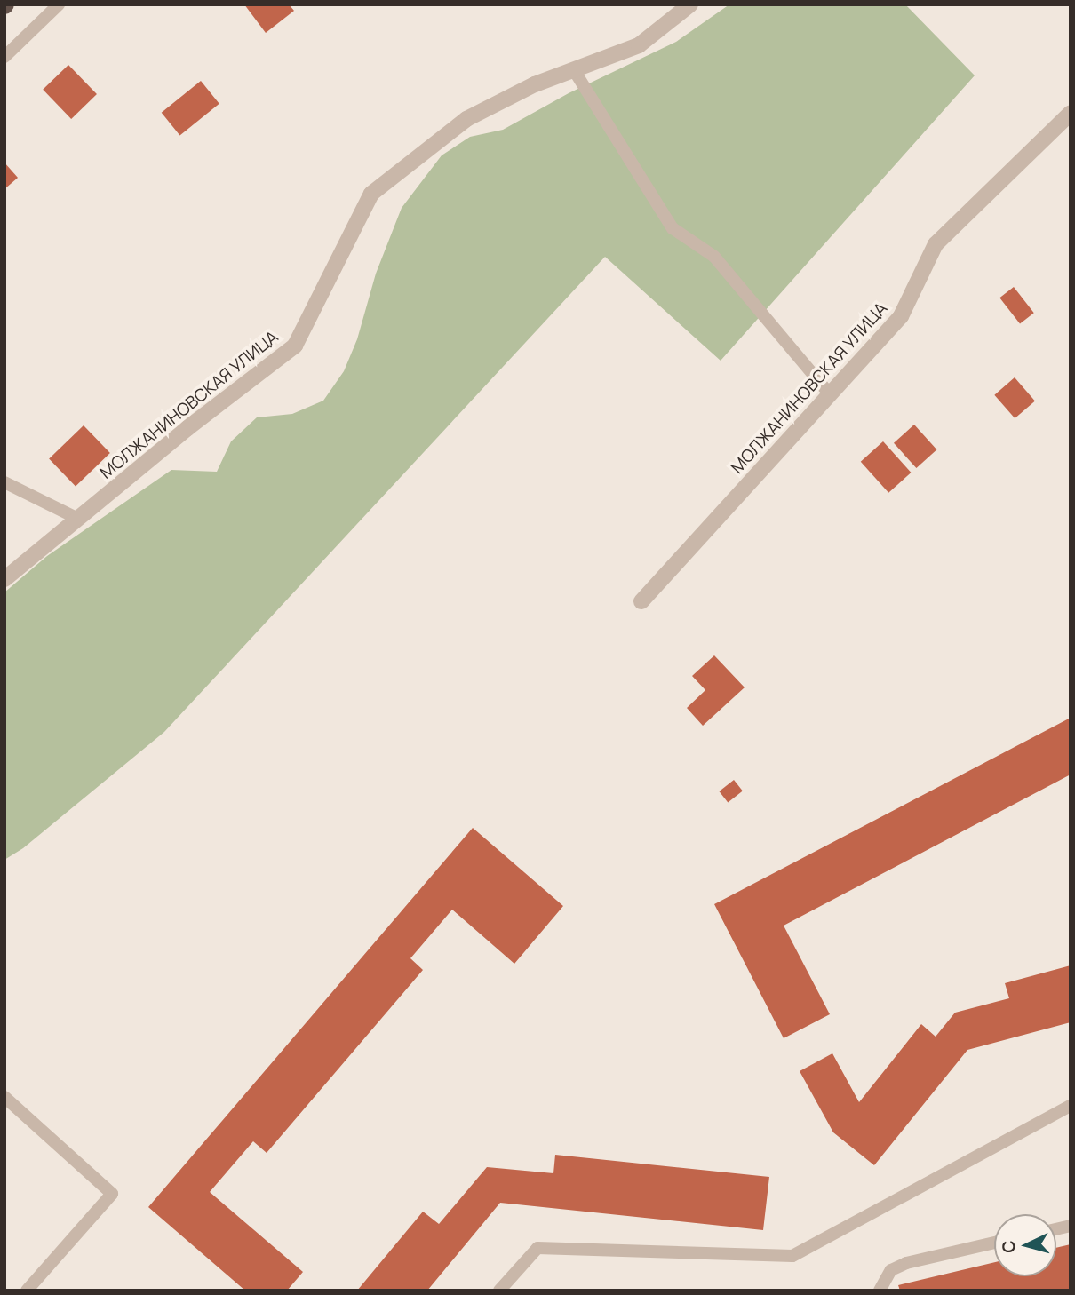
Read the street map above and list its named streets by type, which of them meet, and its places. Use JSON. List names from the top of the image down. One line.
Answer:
{"streets":{"street":["МОЛЖАНИНОВСКАЯ УЛИЦА"]},"north":"left"}
